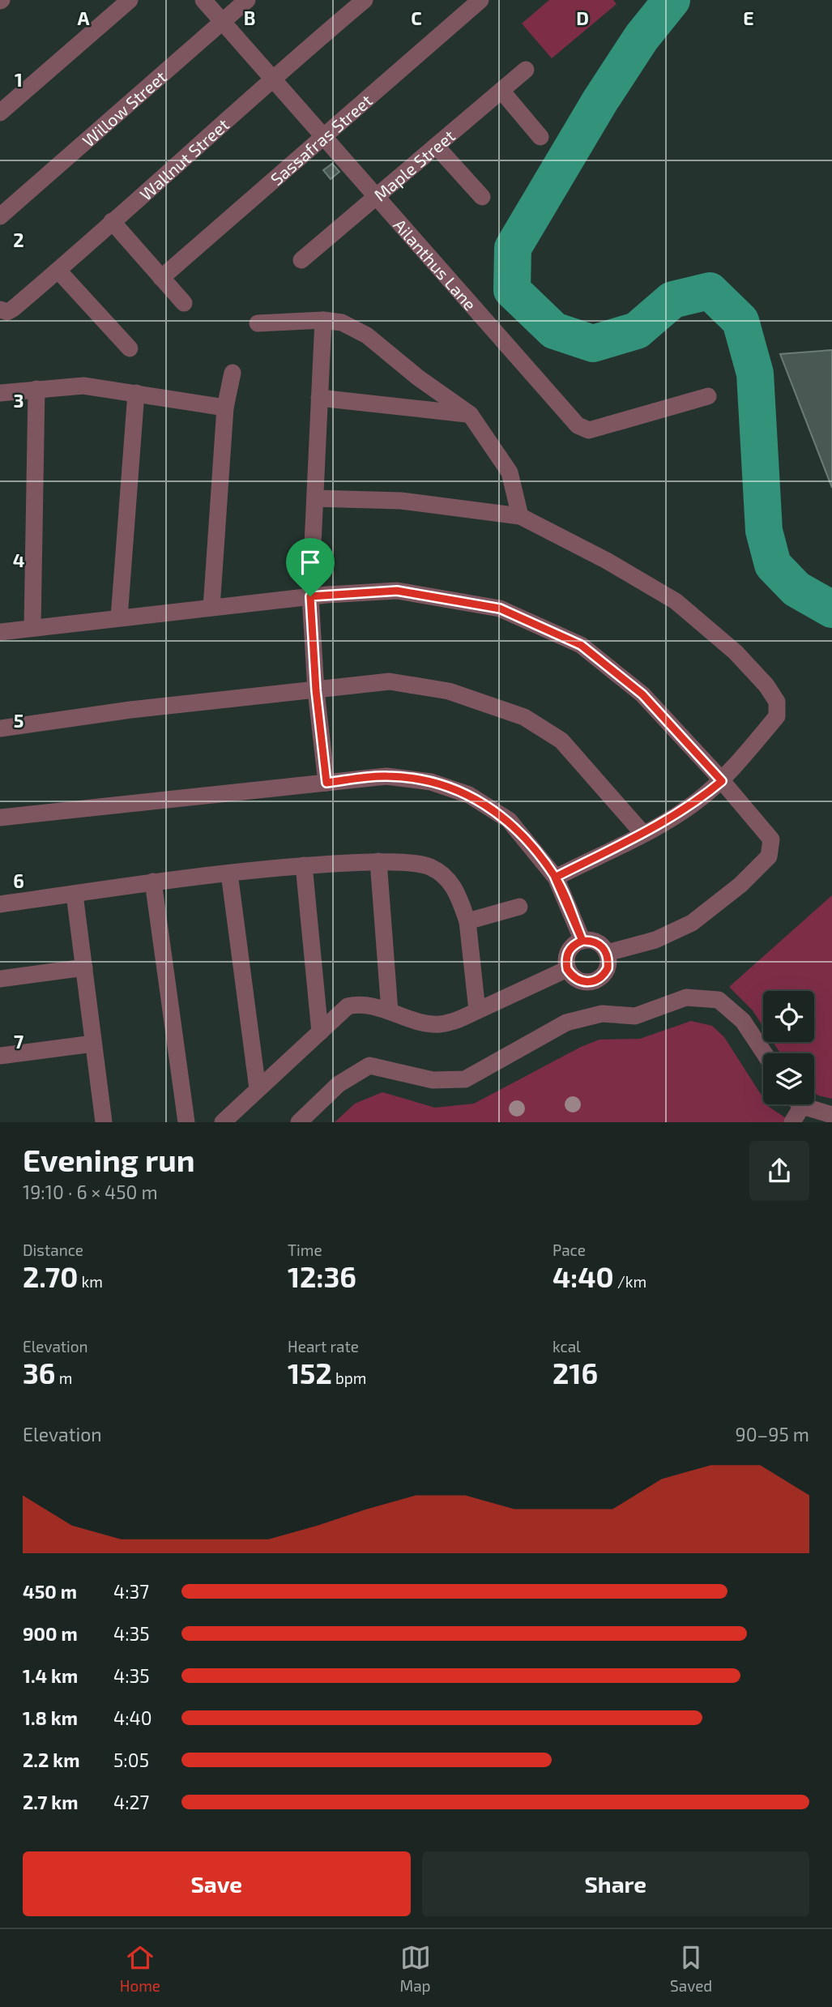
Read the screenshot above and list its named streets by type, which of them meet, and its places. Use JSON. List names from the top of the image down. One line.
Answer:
{"streets":{"street":["Willow Street","Sassafras Street","Wallnut Street","Maple Street","Ailanthus Lane"]},"crossings":[["Willow Street","Ailanthus Lane"],["Sassafras Street","Ailanthus Lane"],["Wallnut Street","Ailanthus Lane"],["Maple Street","Ailanthus Lane"]],"page":{"heading":["Evening run","19:10 · 6 × 450 m"],"stats":[["Distance","2.70 km"],["Time","12:36"],["Pace","4:40 /km"],["Elevation","36 m"],["Heart rate","152 bpm"],["kcal","216"]],"chart":["Elevation","90–95 m"],"list":[{"name":"450 m","note":"4:37"},{"name":"900 m","note":"4:35"},{"name":"1.4 km","note":"4:35"},{"name":"1.8 km","note":"4:40"},{"name":"2.2 km","note":"5:05"},{"name":"2.7 km","note":"4:27"}],"buttons":["Save","Share"],"tabs":["Home","Map","Saved"]},"grid":{"columns":["A","B","C","D","E"],"rows":["1","2","3","4","5","6","7"]}}
